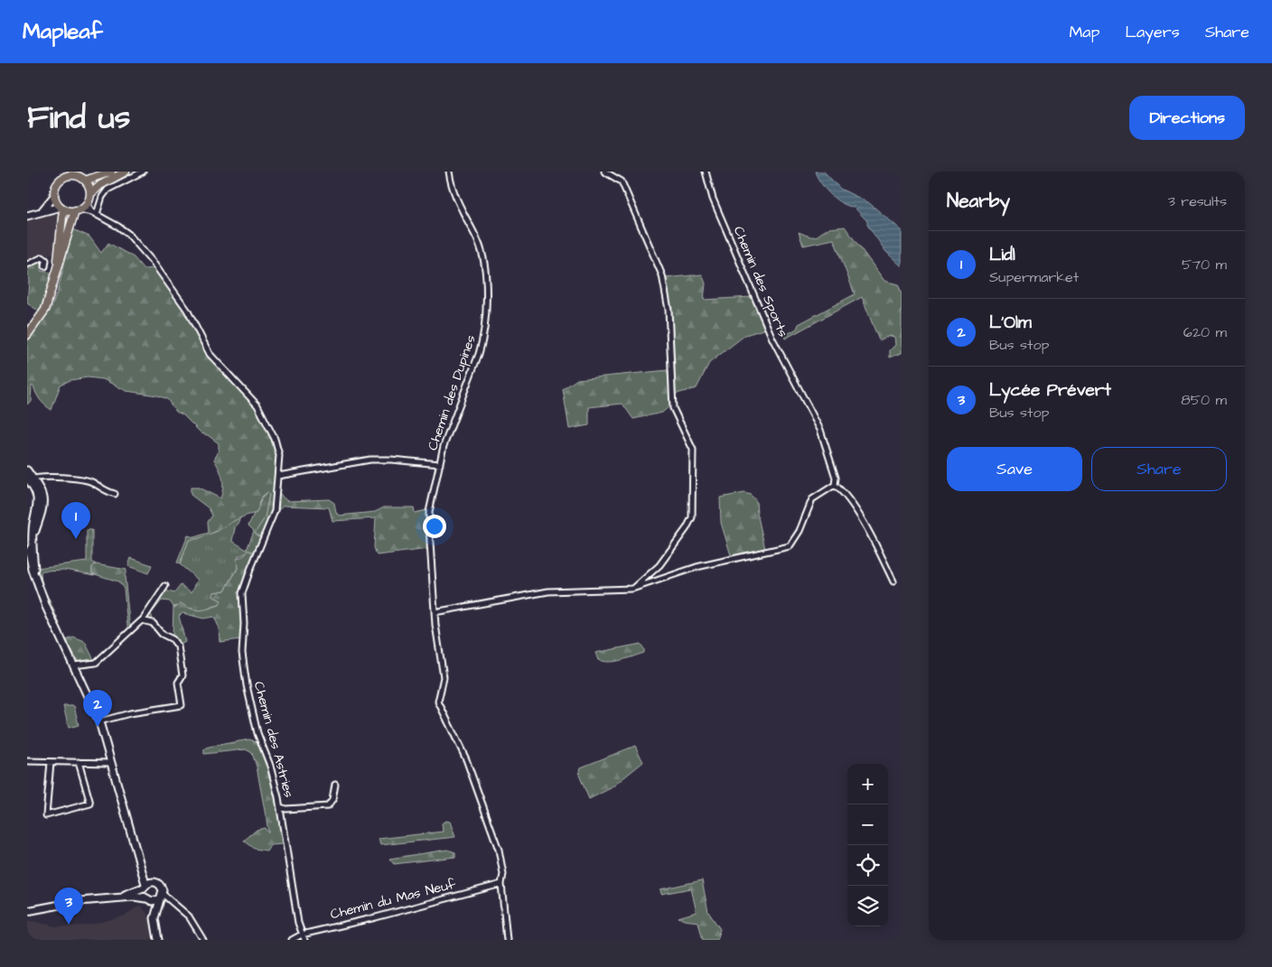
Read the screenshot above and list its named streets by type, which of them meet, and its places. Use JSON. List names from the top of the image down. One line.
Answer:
{"streets":{"street":["Chemin des Sports","Chemin des Dupines","Chemin des Astries","Chemin du Mas Neuf"]},"crossings":[["Chemin des Dupines","Chemin du Mas Neuf"],["Chemin des Astries","Chemin du Mas Neuf"]],"page":{"header":"Mapleaf","nav":["Map","Layers","Share"],"title":"Find us","buttons":["Directions",["Save","Share"]],"heading":["Nearby","3 results"],"list":[{"mark":"1","name":"Lidl","note":"Supermarket","value":"570 m"},{"mark":"2","name":"L'Olm","note":"Bus stop","value":"620 m"},{"mark":"3","name":"Lycée Prévert","note":"Bus stop","value":"850 m"}],"pins":["1","2","3"],"map_buttons":["+","−"]}}
